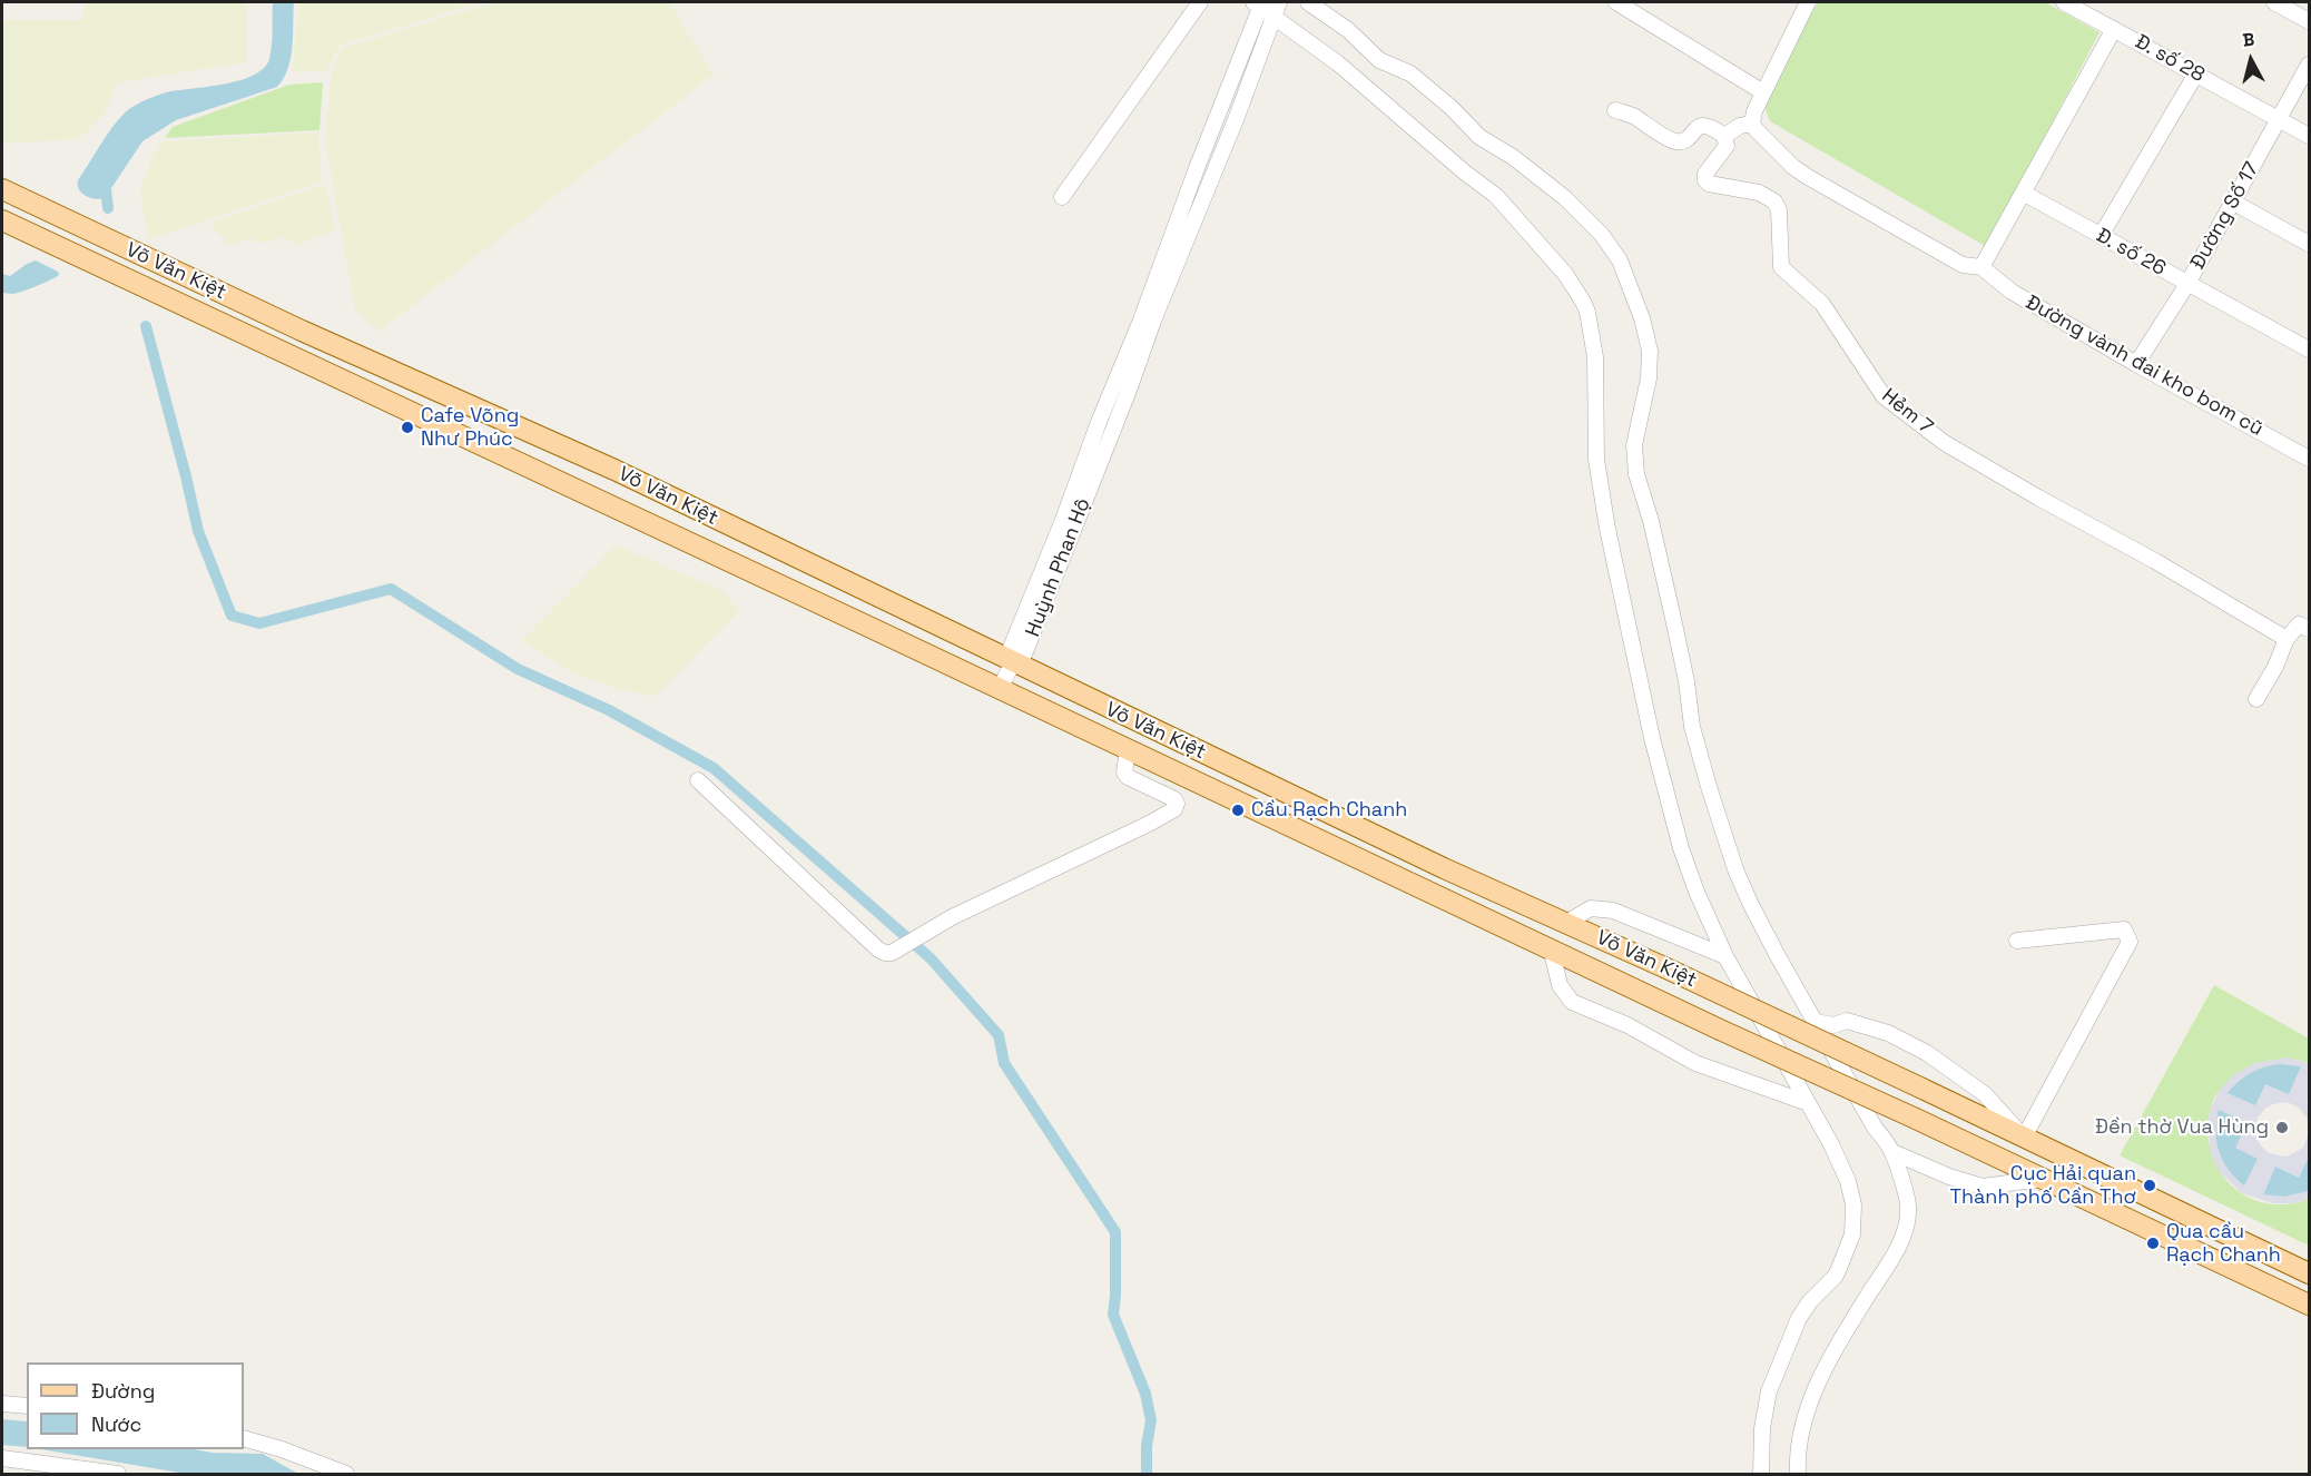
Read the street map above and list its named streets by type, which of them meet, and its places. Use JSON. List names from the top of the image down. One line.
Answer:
{"streets":{"main road":["Võ Văn Kiệt"],"street":["Đ. số 28","Đường Số 17","Đ. số 26","Đường vành đai kho bom cũ","Hẻm 7","Huỳnh Phan Hộ"]},"crossings":[["Đ. số 28","Đường Số 17"],["Đường Số 17","Đ. số 26"],["Đường Số 17","Đường vành đai kho bom cũ"],["Võ Văn Kiệt","Huỳnh Phan Hộ"]],"places":["Cafe Võng Như Phúc","Cầu Rạch Chanh","Đền thờ Vua Hùng","Cục Hải quan Thành phố Cần Thơ","Qua cầu Rạch Chanh"],"legend":["Đường","Nước"],"north":"top"}
